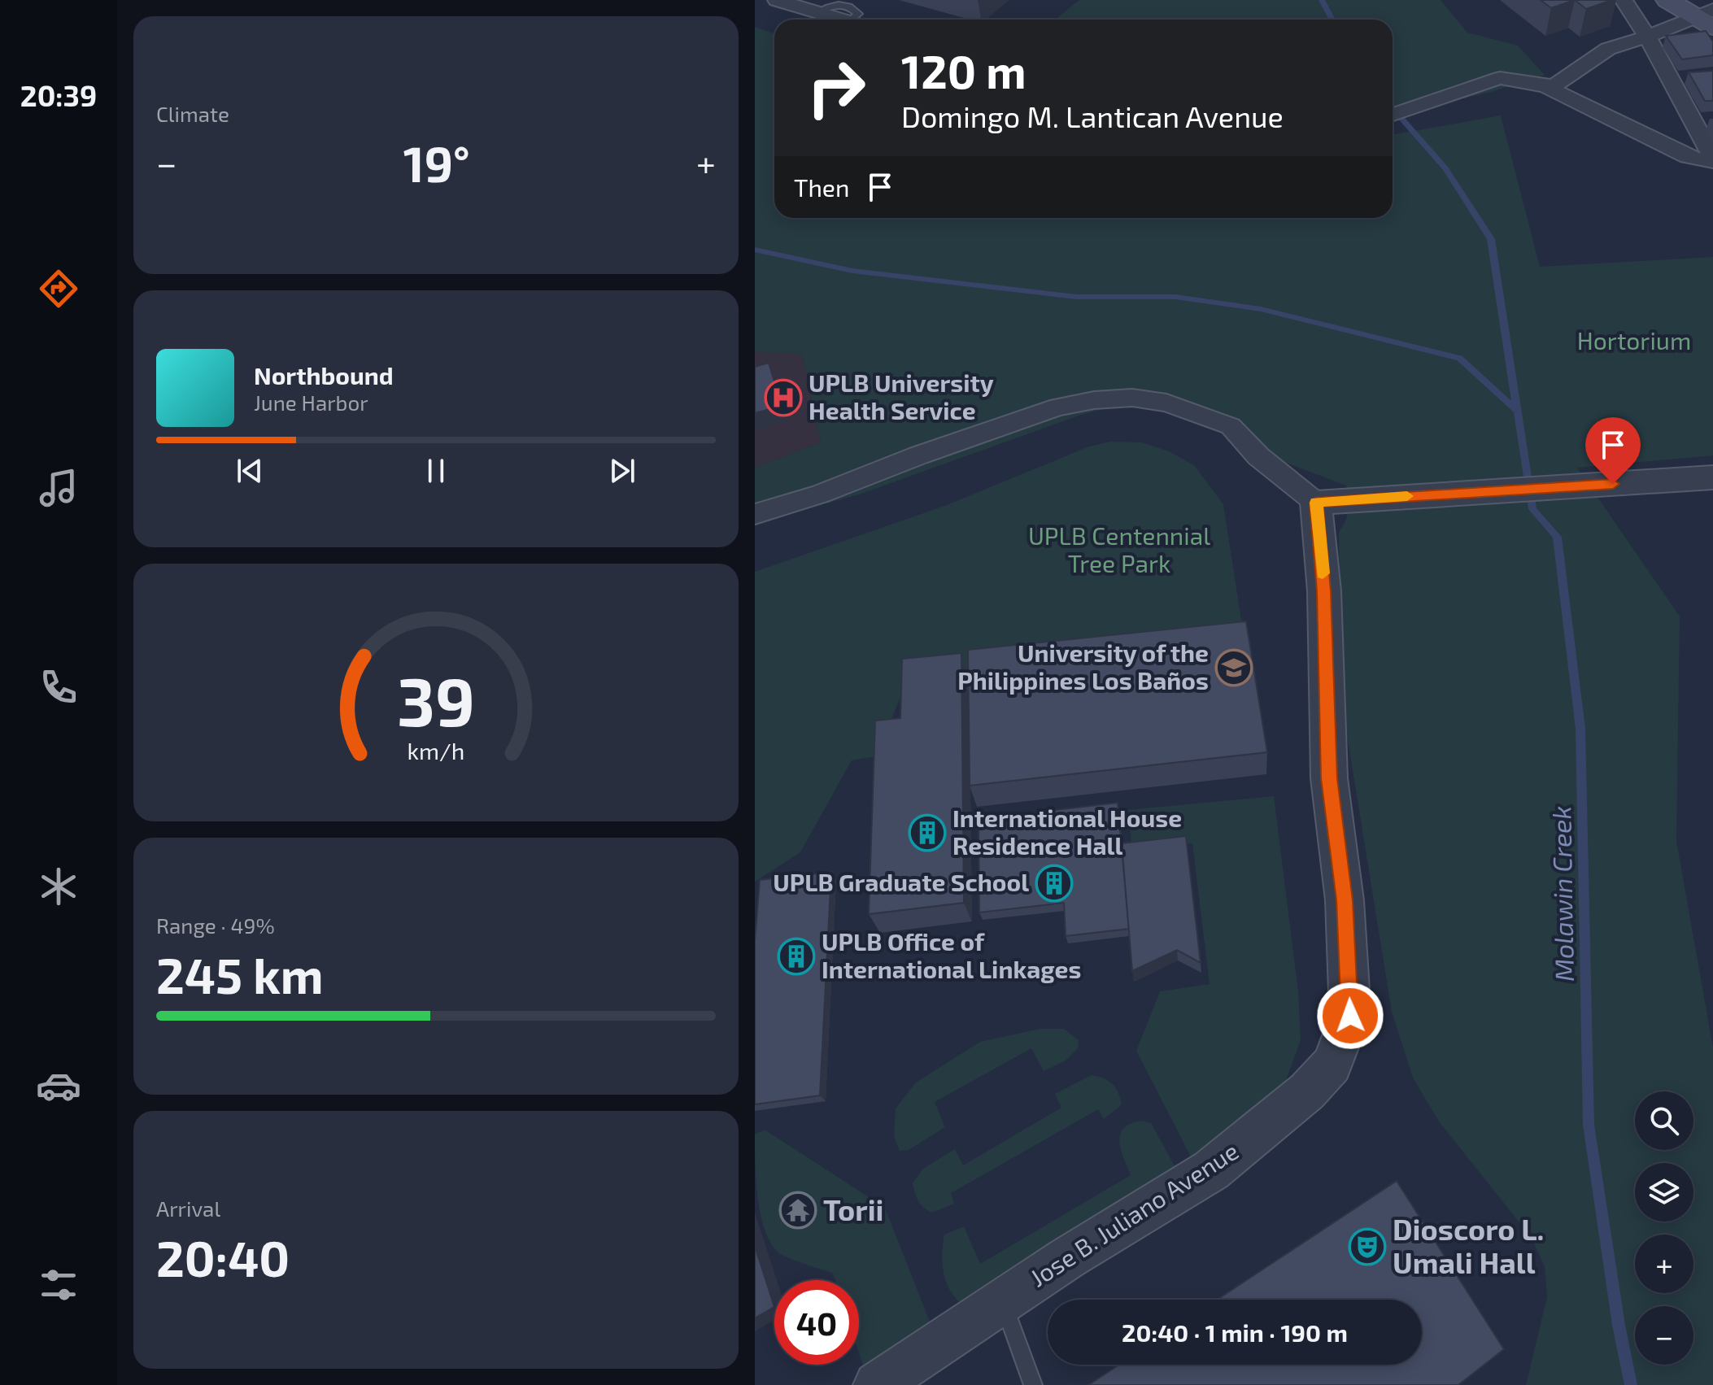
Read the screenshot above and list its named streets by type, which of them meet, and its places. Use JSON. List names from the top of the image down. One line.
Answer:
{"streets":{"street":["Jose B. Juliano Avenue"]},"water":["Molawin Creek"],"parks":["Hortorium","UPLB Centennial Tree Park"],"places":{"hospital":["UPLB University Health Service"],"school or university":["University of the Philippines Los Baños"],"building":["International House Residence Hall","UPLB Graduate School","UPLB Office of International Linkages"],"temple":["Torii"],"theatre":["Dioscoro L. Umali Hall"]},"page":{"tabs":"20:39","tile":["Climate",["Range · 49%","245 km"],["Arrival","20:40"]],"turn":["120 m","Domingo M. Lantican Avenue"],"heat":["−","19°","+"],"then":"Then","song":["Northbound","June Harbor"],"map_buttons":["+","−"],"limit":"40","trip":"20:40 · 1 min · 190 m","gauge":["39","km/h"]}}
